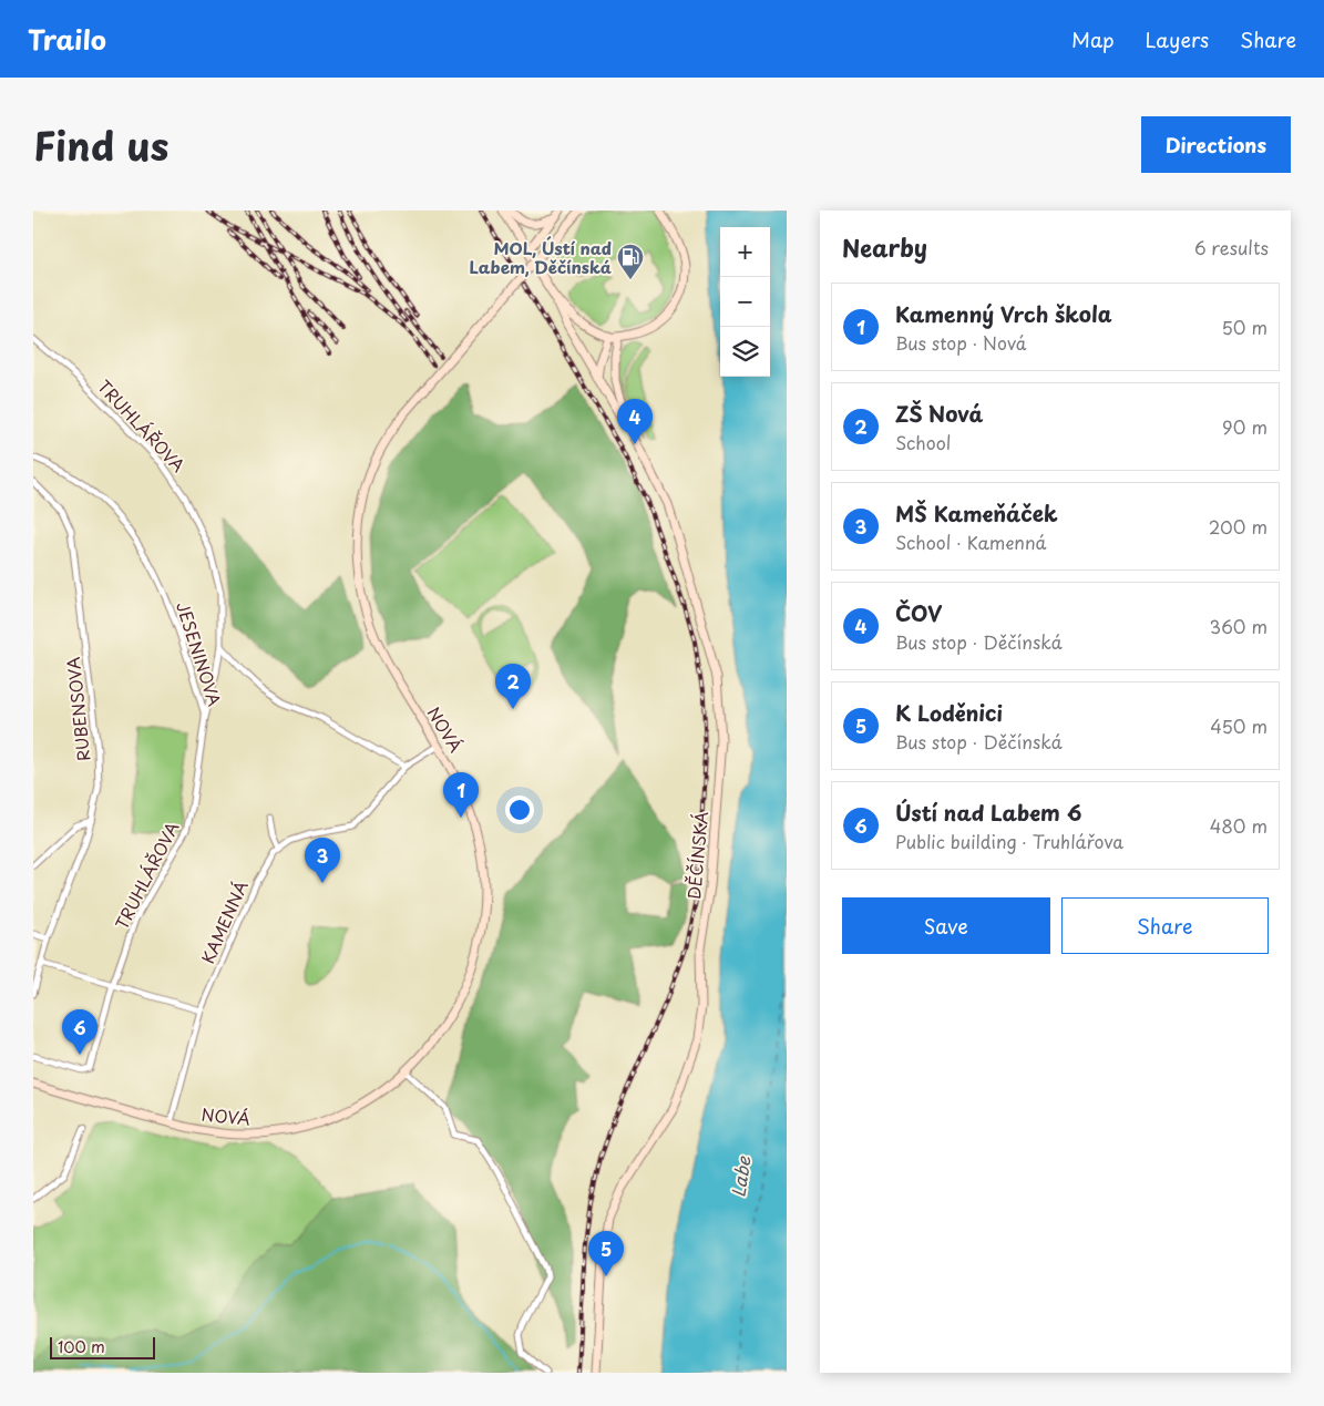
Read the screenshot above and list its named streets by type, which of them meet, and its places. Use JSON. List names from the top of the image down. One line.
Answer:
{"streets":{"street":["TRUHLÁŘOVA","JESENINOVA","RUBENSOVA","NOVÁ","DĚČÍNSKÁ","KAMENNÁ"]},"crossings":[["TRUHLÁŘOVA","JESENINOVA"]],"water":["Labe"],"places":{"fuel station":["MOL, Ústí nad Labem, Děčínská"]},"scale_bar":"100 m","page":{"header":"Trailo","nav":["Map","Layers","Share"],"title":"Find us","buttons":["Directions",["Save","Share"]],"heading":["Nearby","6 results"],"map_buttons":["+","−"],"list":[{"mark":"1","name":"Kamenný Vrch škola","note":"Bus stop · Nová","value":"50 m"},{"mark":"2","name":"ZŠ Nová","note":"School","value":"90 m"},{"mark":"3","name":"MŠ Kameňáček","note":"School · Kamenná","value":"200 m"},{"mark":"4","name":"ČOV","note":"Bus stop · Děčínská","value":"360 m"},{"mark":"5","name":"K Loděnici","note":"Bus stop · Děčínská","value":"450 m"},{"mark":"6","name":"Ústí nad Labem 6","note":"Public building · Truhlářova","value":"480 m"}],"pins":["4","2","1","3","6","5"],"scale":"100 m"}}
